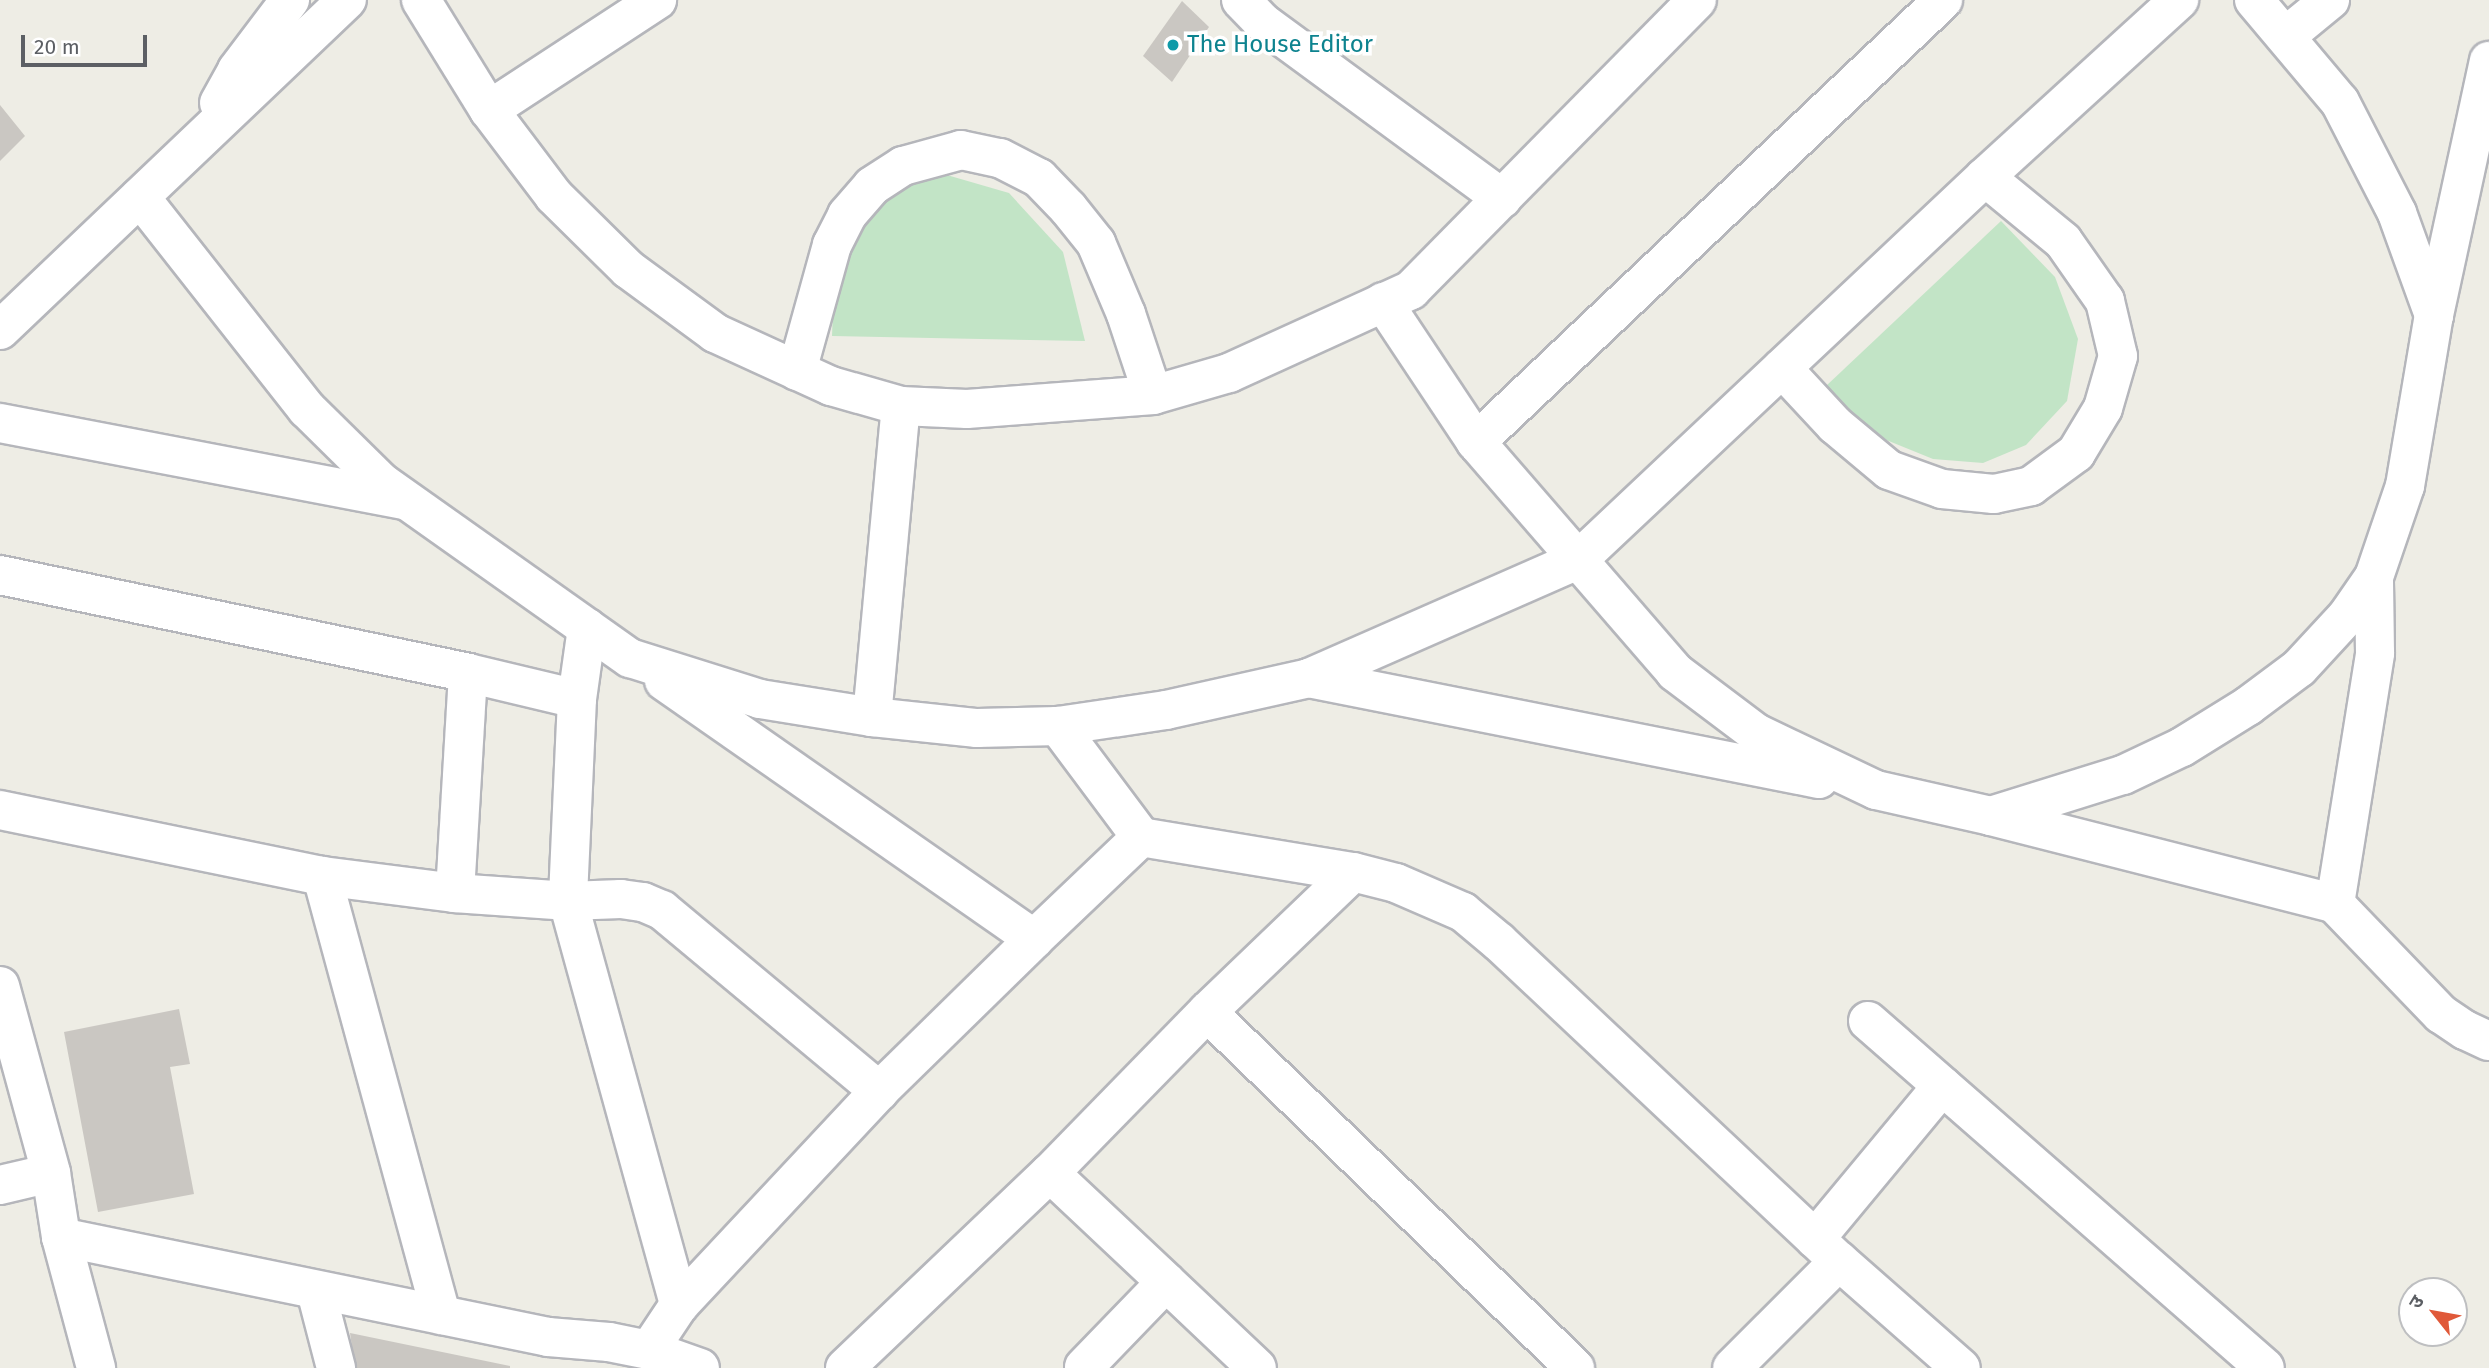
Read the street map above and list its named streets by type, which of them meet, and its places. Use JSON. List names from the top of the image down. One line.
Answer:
{"places":["The House Editor"],"scale_bar":"20 m","north":"top left"}
